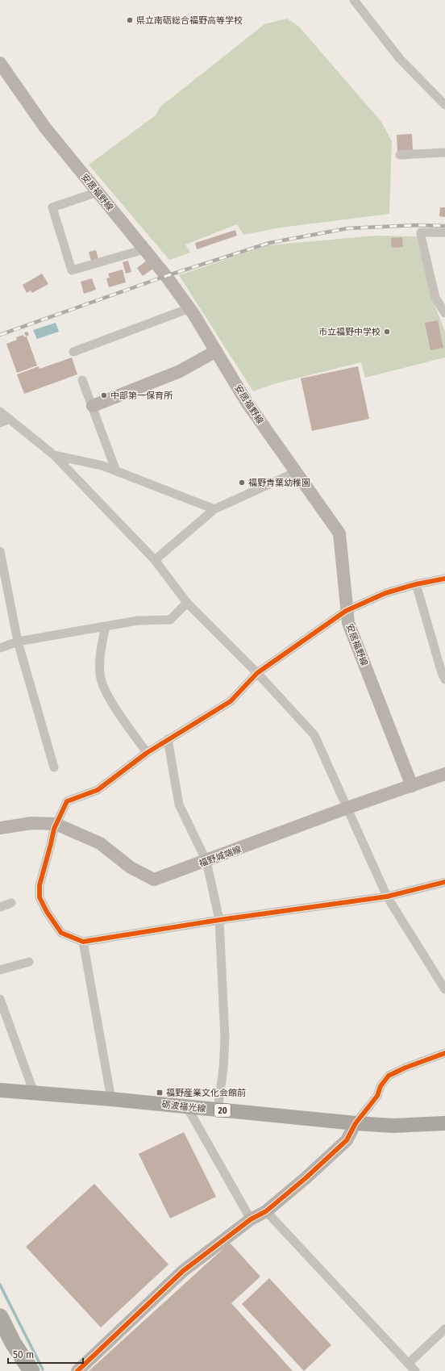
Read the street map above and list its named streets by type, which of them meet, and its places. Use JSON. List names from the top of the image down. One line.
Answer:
{"streets":{"main road":["安居福野線","福野城端線","砺波福光線","20"]},"crossings":[["安居福野線","福野城端線"]],"places":{"other":["県立南砺総合福野高等学校","市立福野中学校","中部第一保育所","福野青葉幼稚園"],"transit":["福野産業文化会館前"]},"scale_bar":"50 m"}
